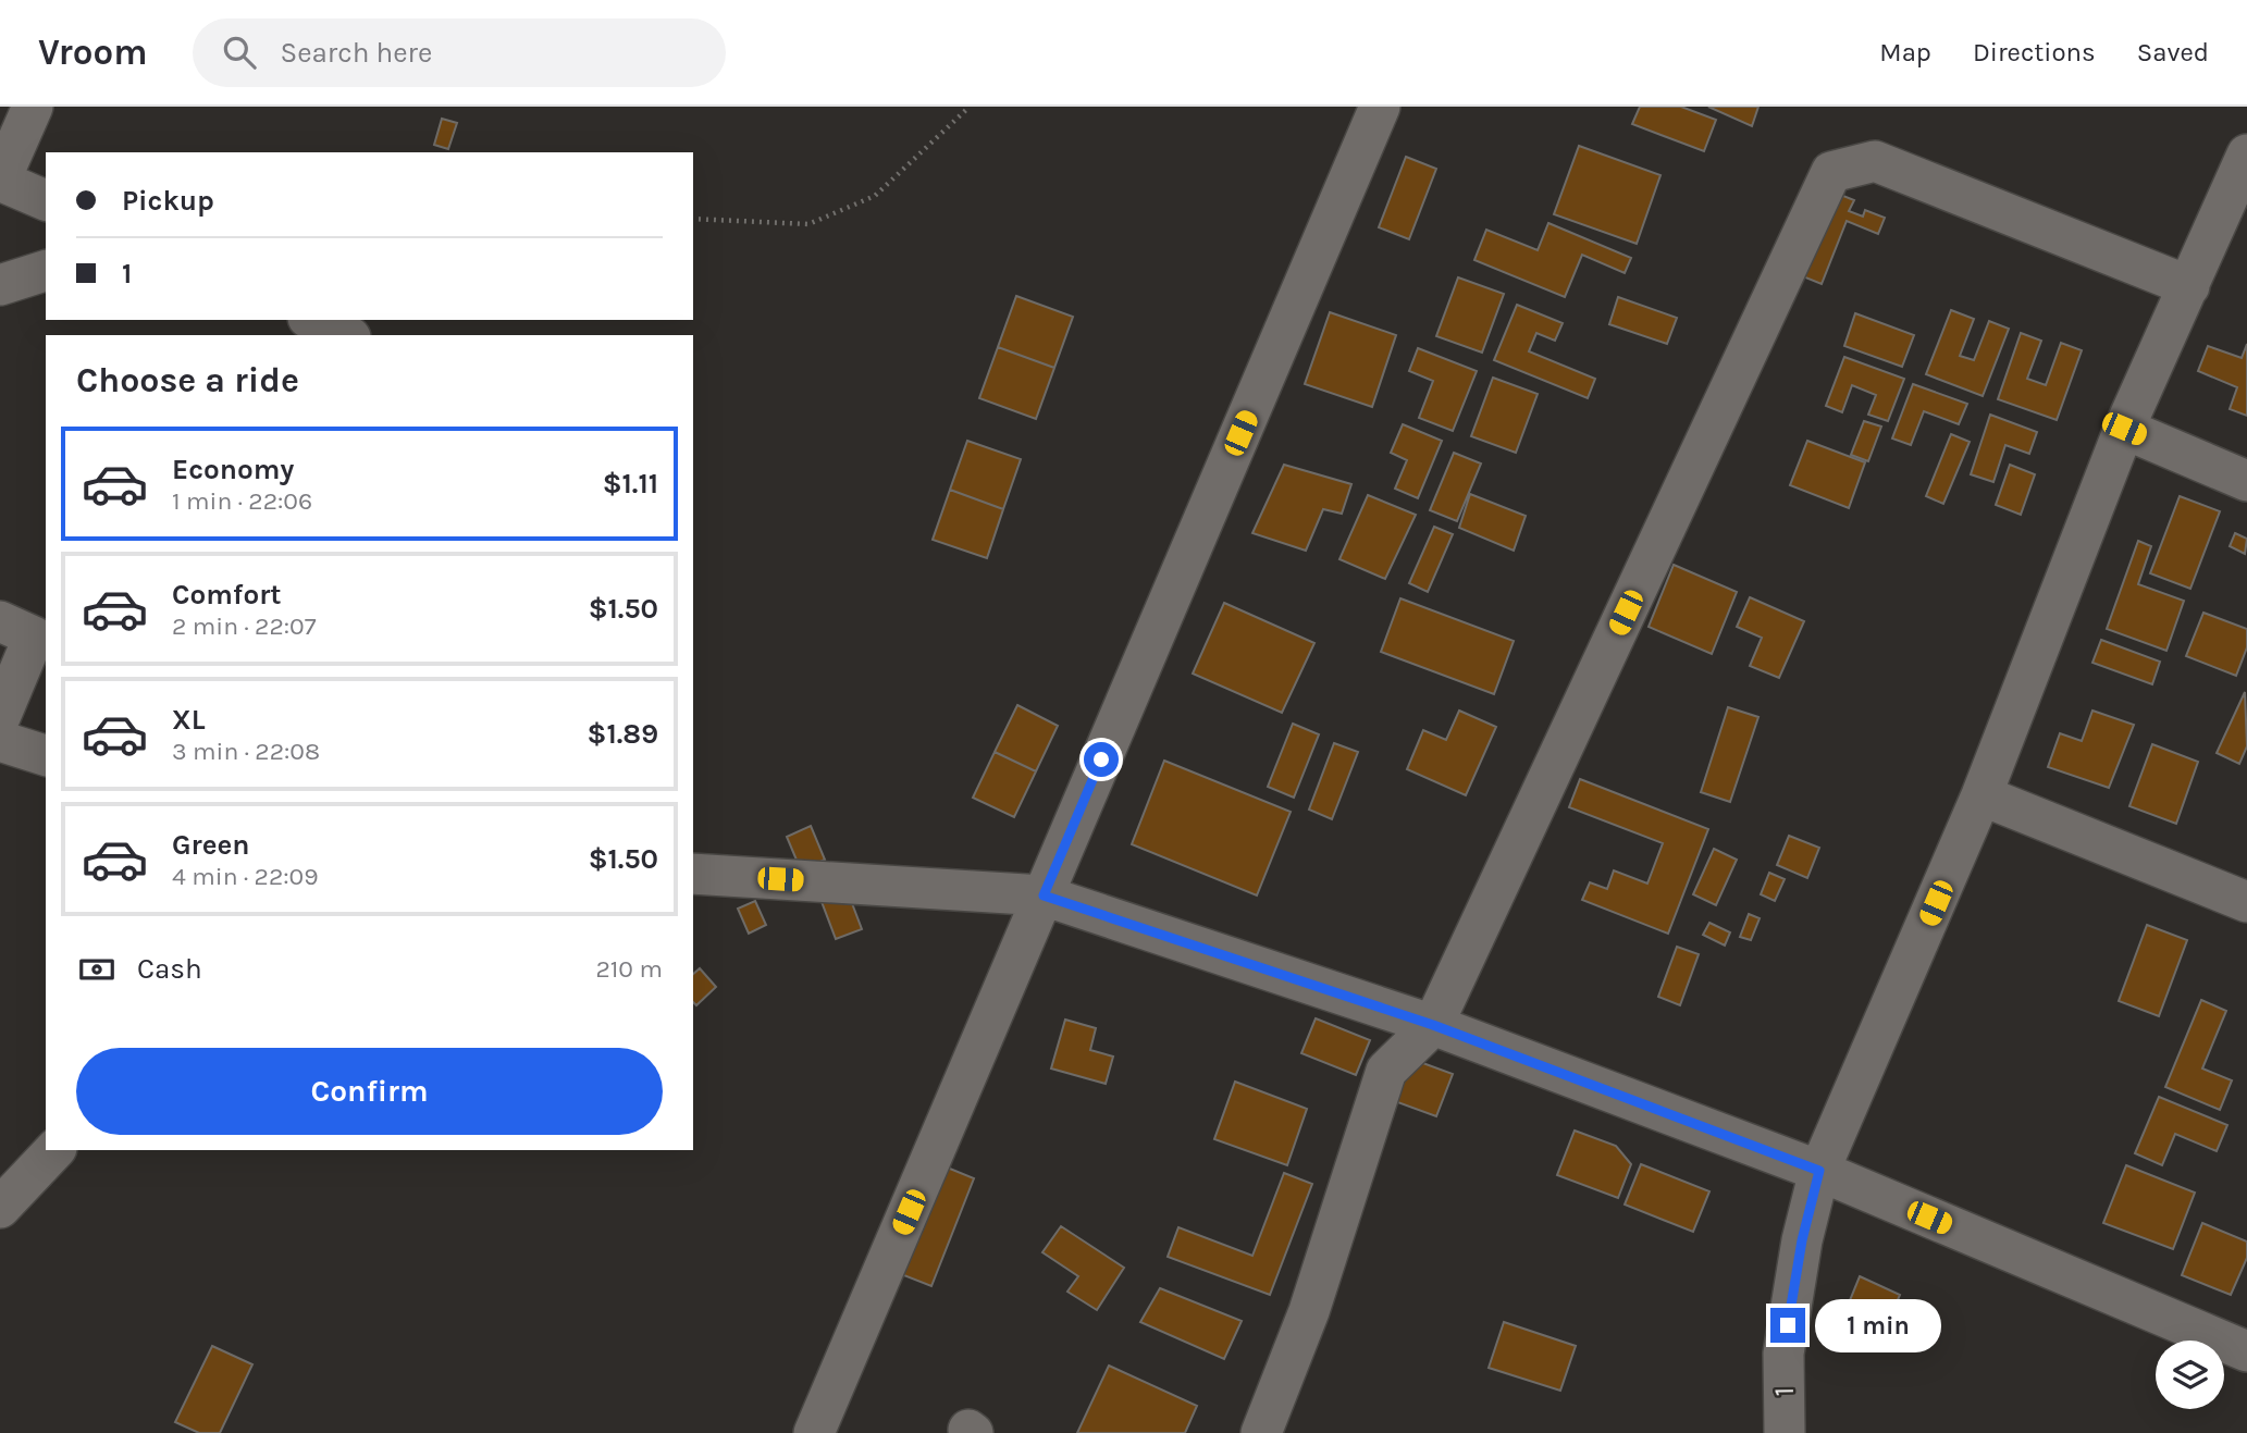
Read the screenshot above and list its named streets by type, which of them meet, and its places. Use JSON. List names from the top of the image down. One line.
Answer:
{"streets":{"street":["1"]},"page":{"header":"Vroom","search":"Search here","nav":["Map","Directions","Saved"],"banner":["Pickup","1"],"heading":"Choose a ride","list":[{"name":"Economy","note":"1 min · 22:06","value":"$1.11"},{"name":"Comfort","note":"2 min · 22:07","value":"$1.50"},{"name":"XL","note":"3 min · 22:08","value":"$1.89"},{"name":"Green","note":"4 min · 22:09","value":"$1.50"}],"pay":["Cash","210 m"],"buttons":"Confirm","bubble":"1 min"}}
